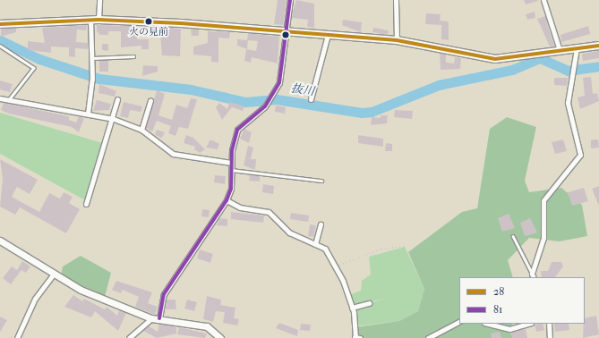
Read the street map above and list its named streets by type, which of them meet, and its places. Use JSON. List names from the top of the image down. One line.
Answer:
{"water":["抜川"],"places":["火の見前"],"lines":["transit line 81","transit line 28"],"legend":["28","81"]}
